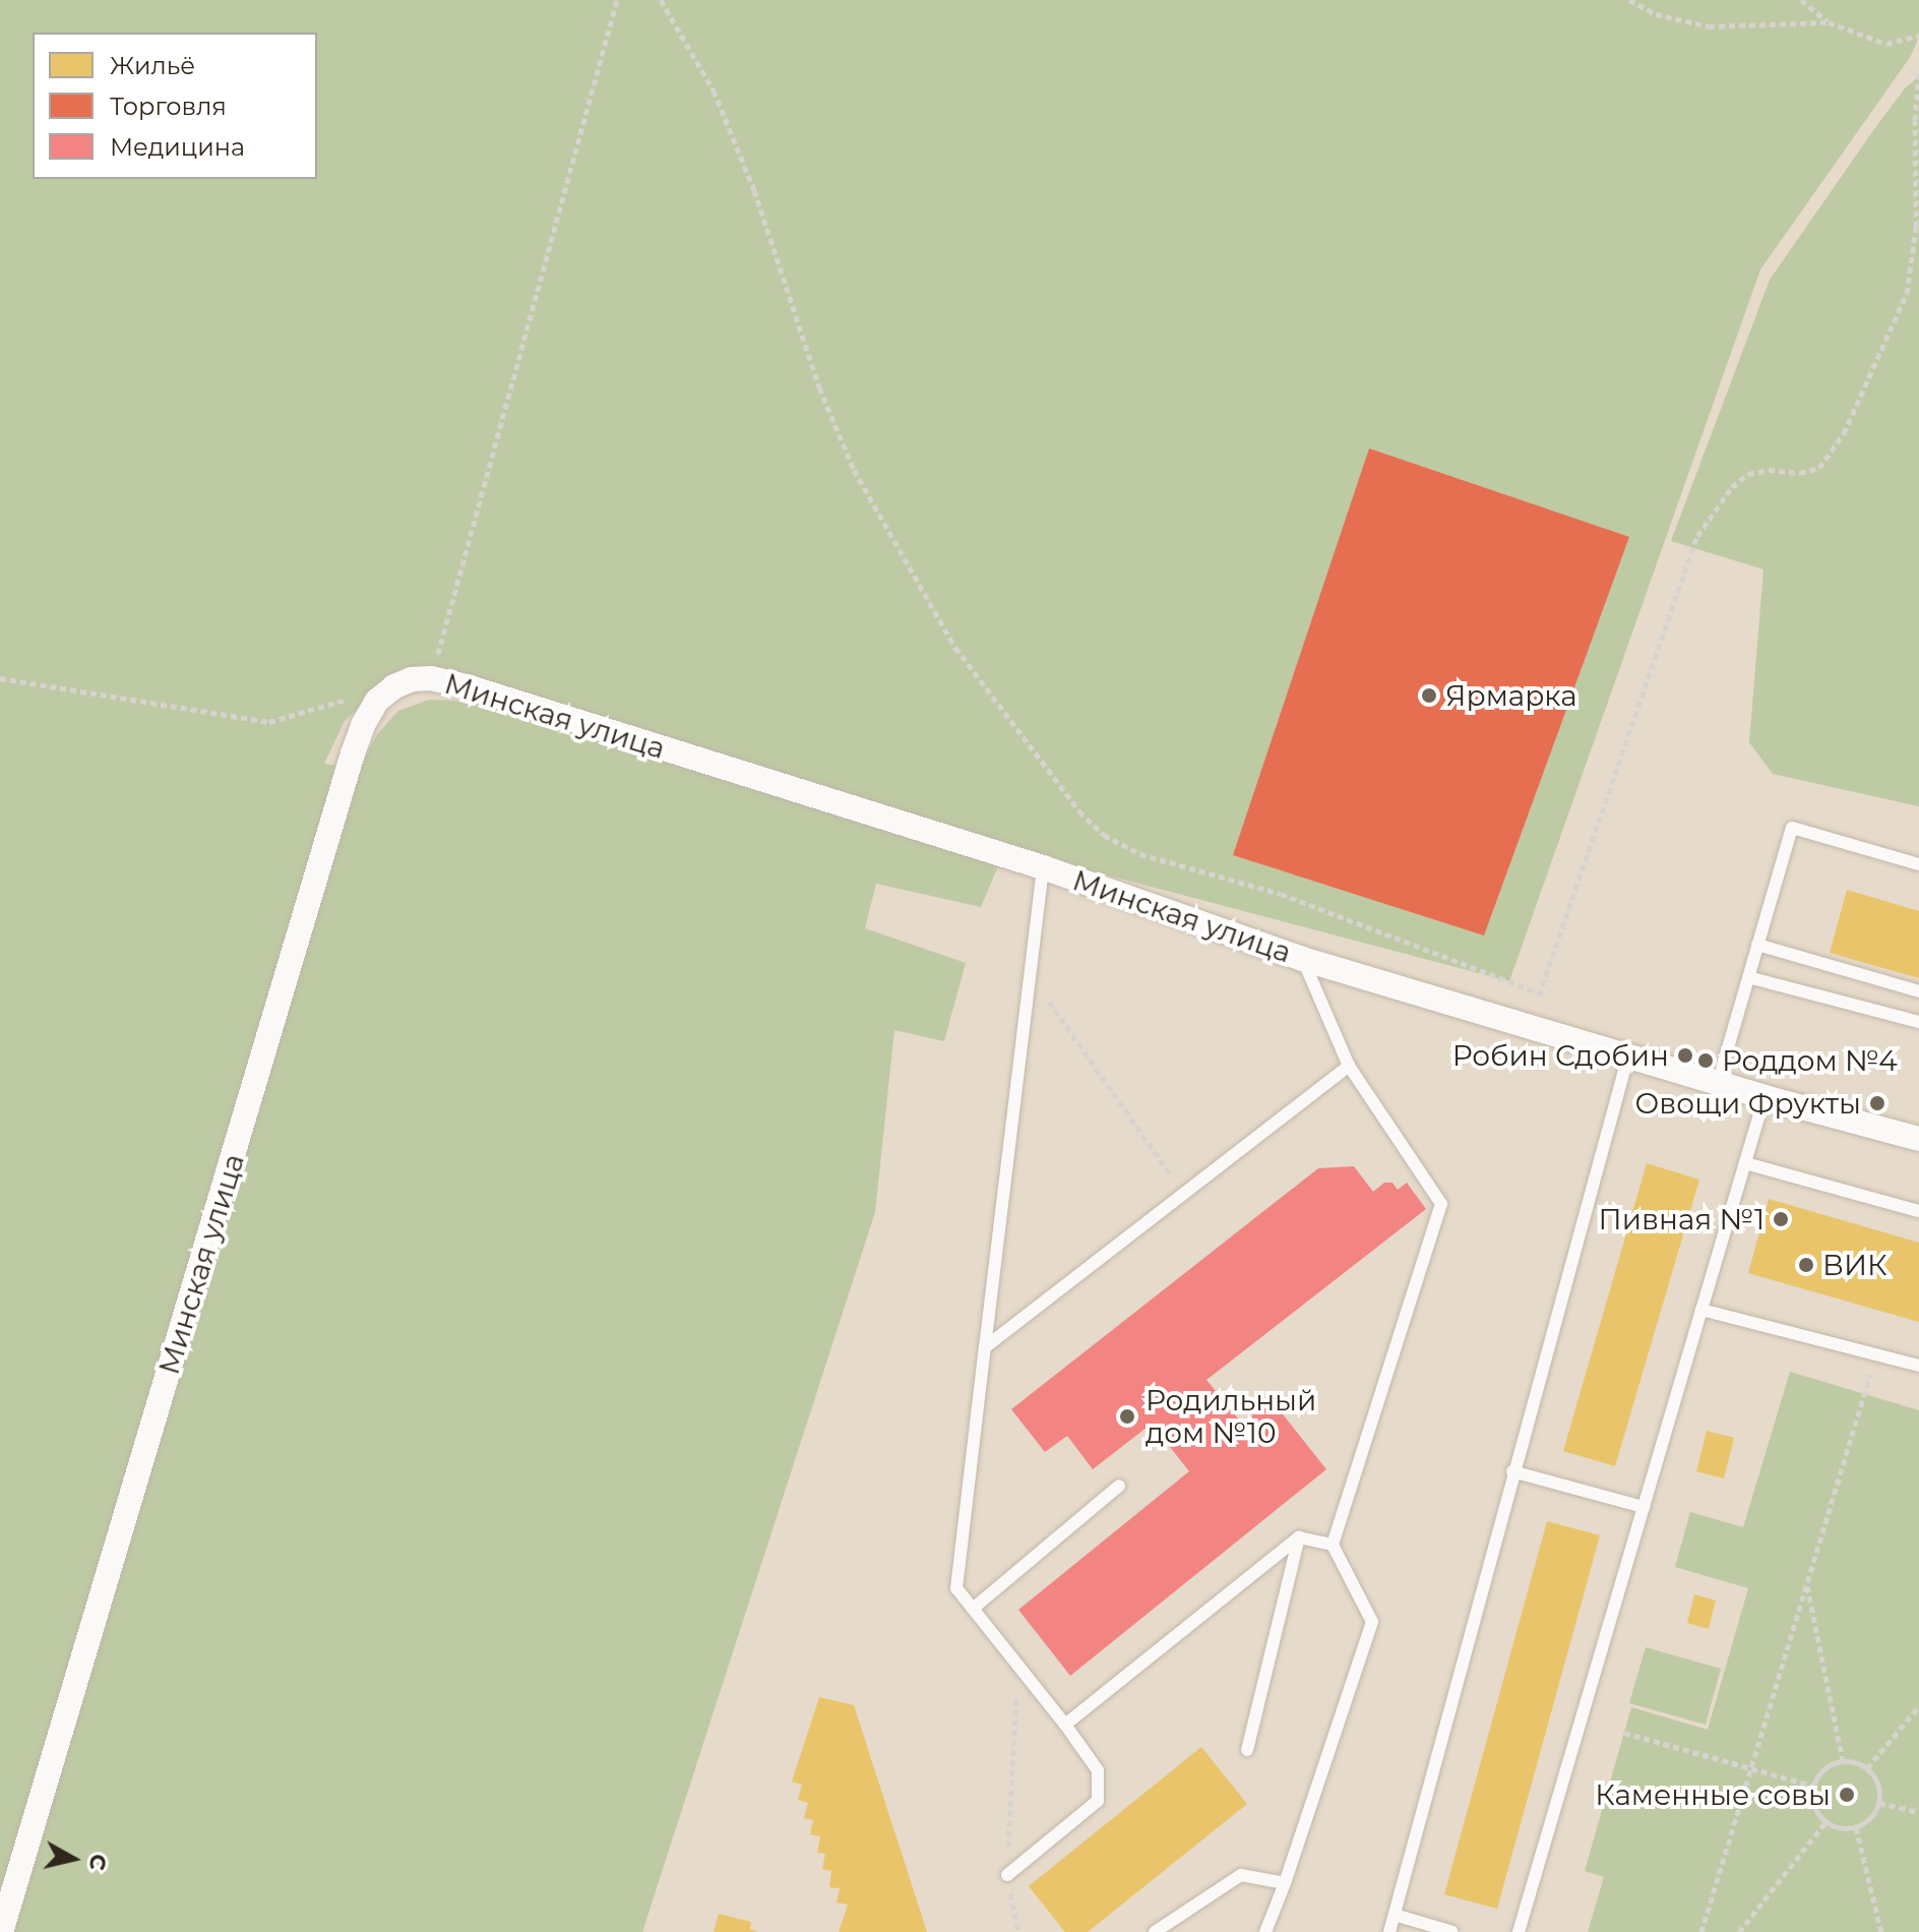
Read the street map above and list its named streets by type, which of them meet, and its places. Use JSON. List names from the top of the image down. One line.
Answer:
{"streets":{"street":["Минская улица"]},"places":["Ярмарка","Робин Сдобин","Роддом №4","Овощи Фрукты","Пивная №1","ВИК","Родильный дом №10","Каменные совы"],"legend":["Жильё","Торговля","Медицина"],"north":"right"}
